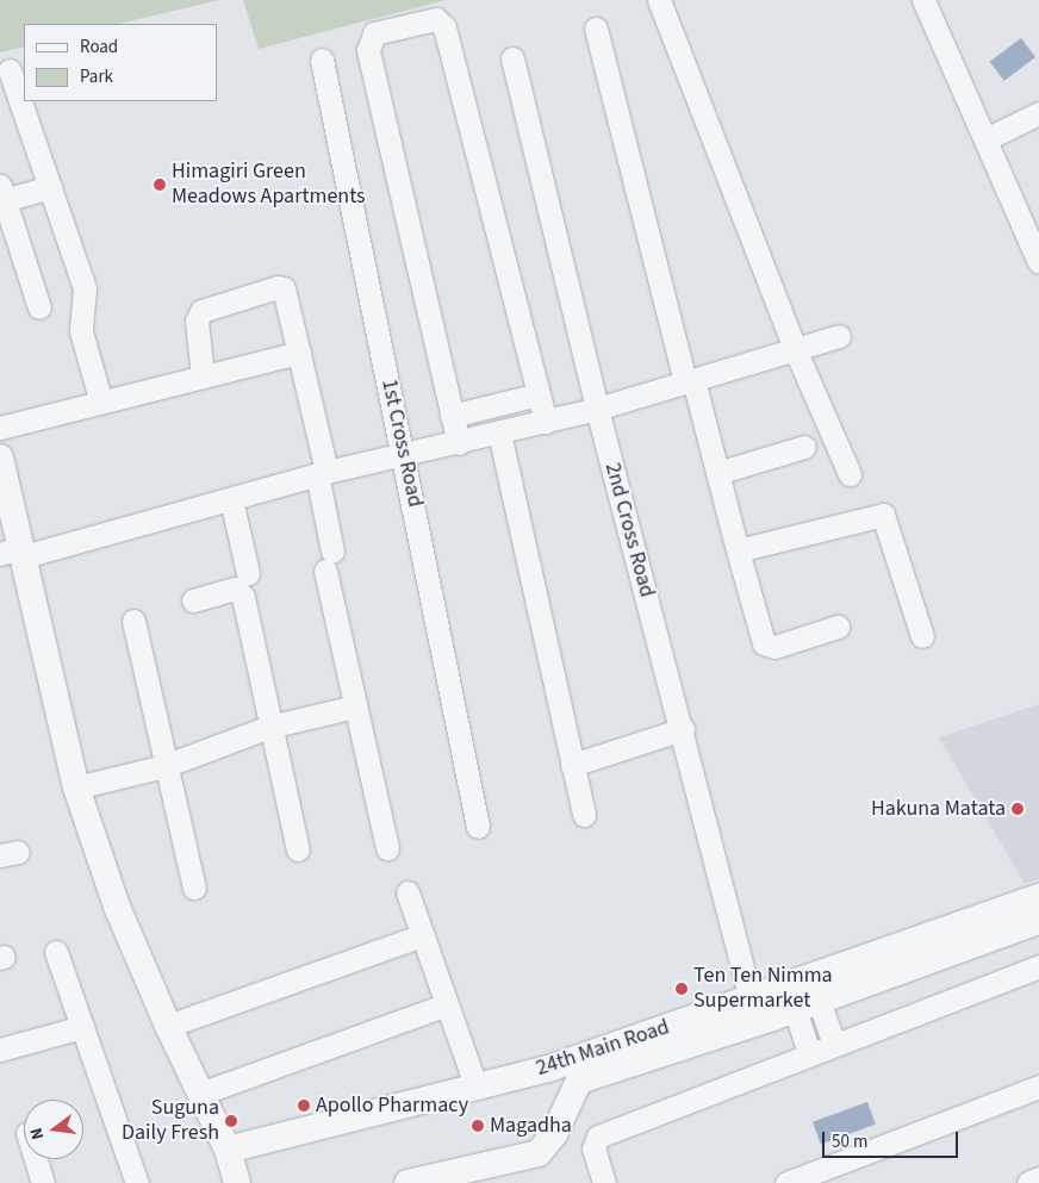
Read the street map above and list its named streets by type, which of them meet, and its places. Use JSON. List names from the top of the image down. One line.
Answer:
{"streets":{"street":["1st Cross Road","2nd Cross Road","24th Main Road"]},"crossings":[["2nd Cross Road","24th Main Road"]],"places":["Himagiri Green Meadows Apartments","Hakuna Matata","Ten Ten Nimma Supermarket","Apollo Pharmacy","Suguna Daily Fresh","Magadha"],"legend":["Road","Park"],"scale_bar":"50 m","north":"left"}
